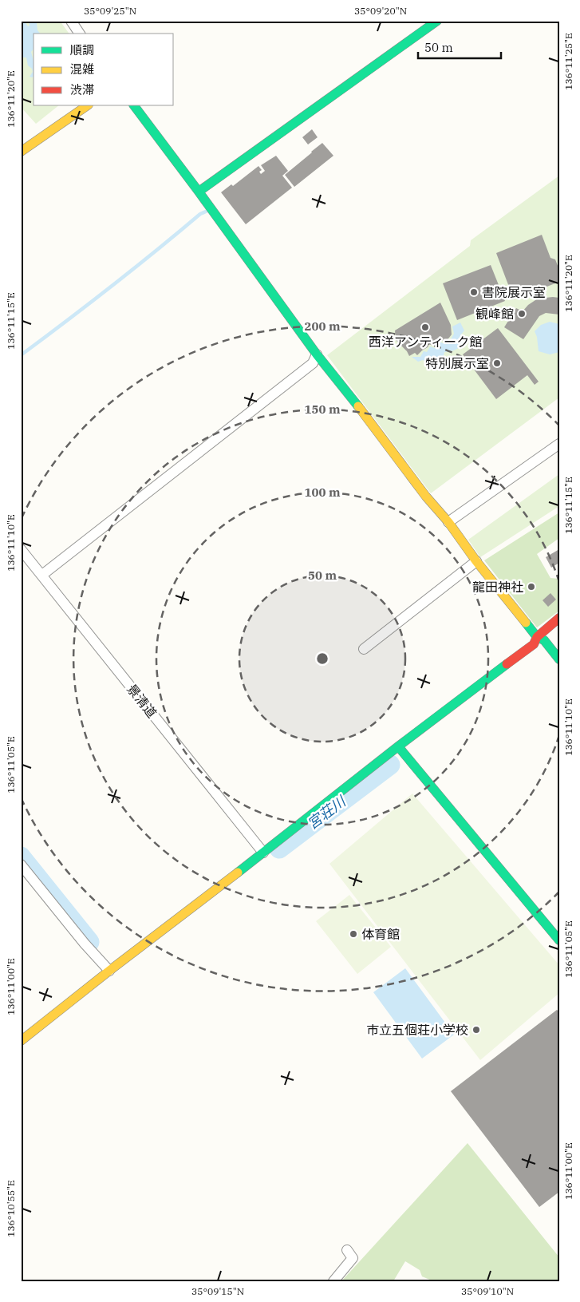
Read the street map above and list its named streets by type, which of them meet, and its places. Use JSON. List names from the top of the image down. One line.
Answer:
{"streets":{"street":["景清道"]},"water":["宮荘川"],"places":["書院展示室","観峰館","西洋アンティーク館","特別展示室","龍田神社","体育館","市立五個荘小学校"],"legend":["順調","混雑","渋滞"],"scale_bar":"50 m","coordinates":["35°09'25\"N","35°09'20\"N","136°11'25\"E","136°11'20\"E","136°11'15\"E","136°11'10\"E","136°11'05\"E","136°11'00\"E","136°10'55\"E","35°09'15\"N","35°09'10\"N"],"rings":["200 m","150 m","100 m","50 m"]}
